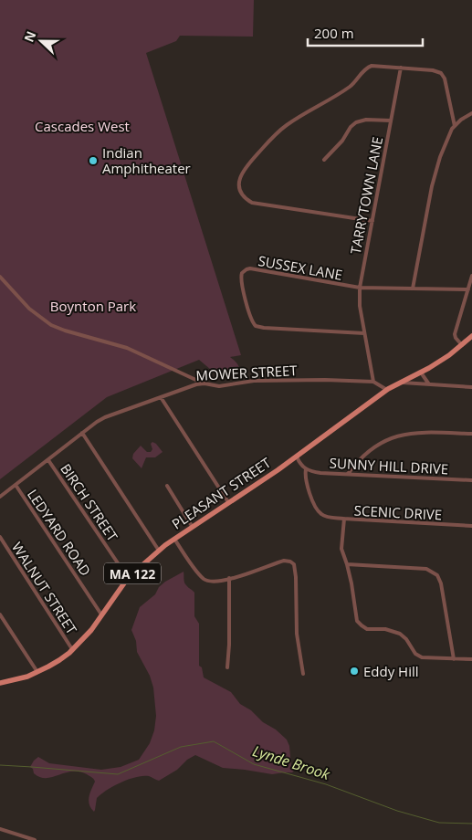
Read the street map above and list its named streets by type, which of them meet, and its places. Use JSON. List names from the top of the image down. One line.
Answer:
{"streets":{"main road":["PLEASANT STREET","MA 122"],"street":["TARRYTOWN LANE","SUSSEX LANE","MOWER STREET","SUNNY HILL DRIVE","BIRCH STREET","SCENIC DRIVE","LEDYARD ROAD","WALNUT STREET"]},"crossings":[["TARRYTOWN LANE","SUSSEX LANE"],["TARRYTOWN LANE","MOWER STREET"],["MOWER STREET","PLEASANT STREET"],["MOWER STREET","BIRCH STREET"],["MOWER STREET","LEDYARD ROAD"],["SUNNY HILL DRIVE","SCENIC DRIVE"],["PLEASANT STREET","BIRCH STREET"],["PLEASANT STREET","LEDYARD ROAD"],["PLEASANT STREET","WALNUT STREET"]],"water":["Lynde Brook"],"parks":["Cascades West","Boynton Park"],"places":["Indian Amphitheater","Eddy Hill"],"scale_bar":"200 m","north":"left"}
